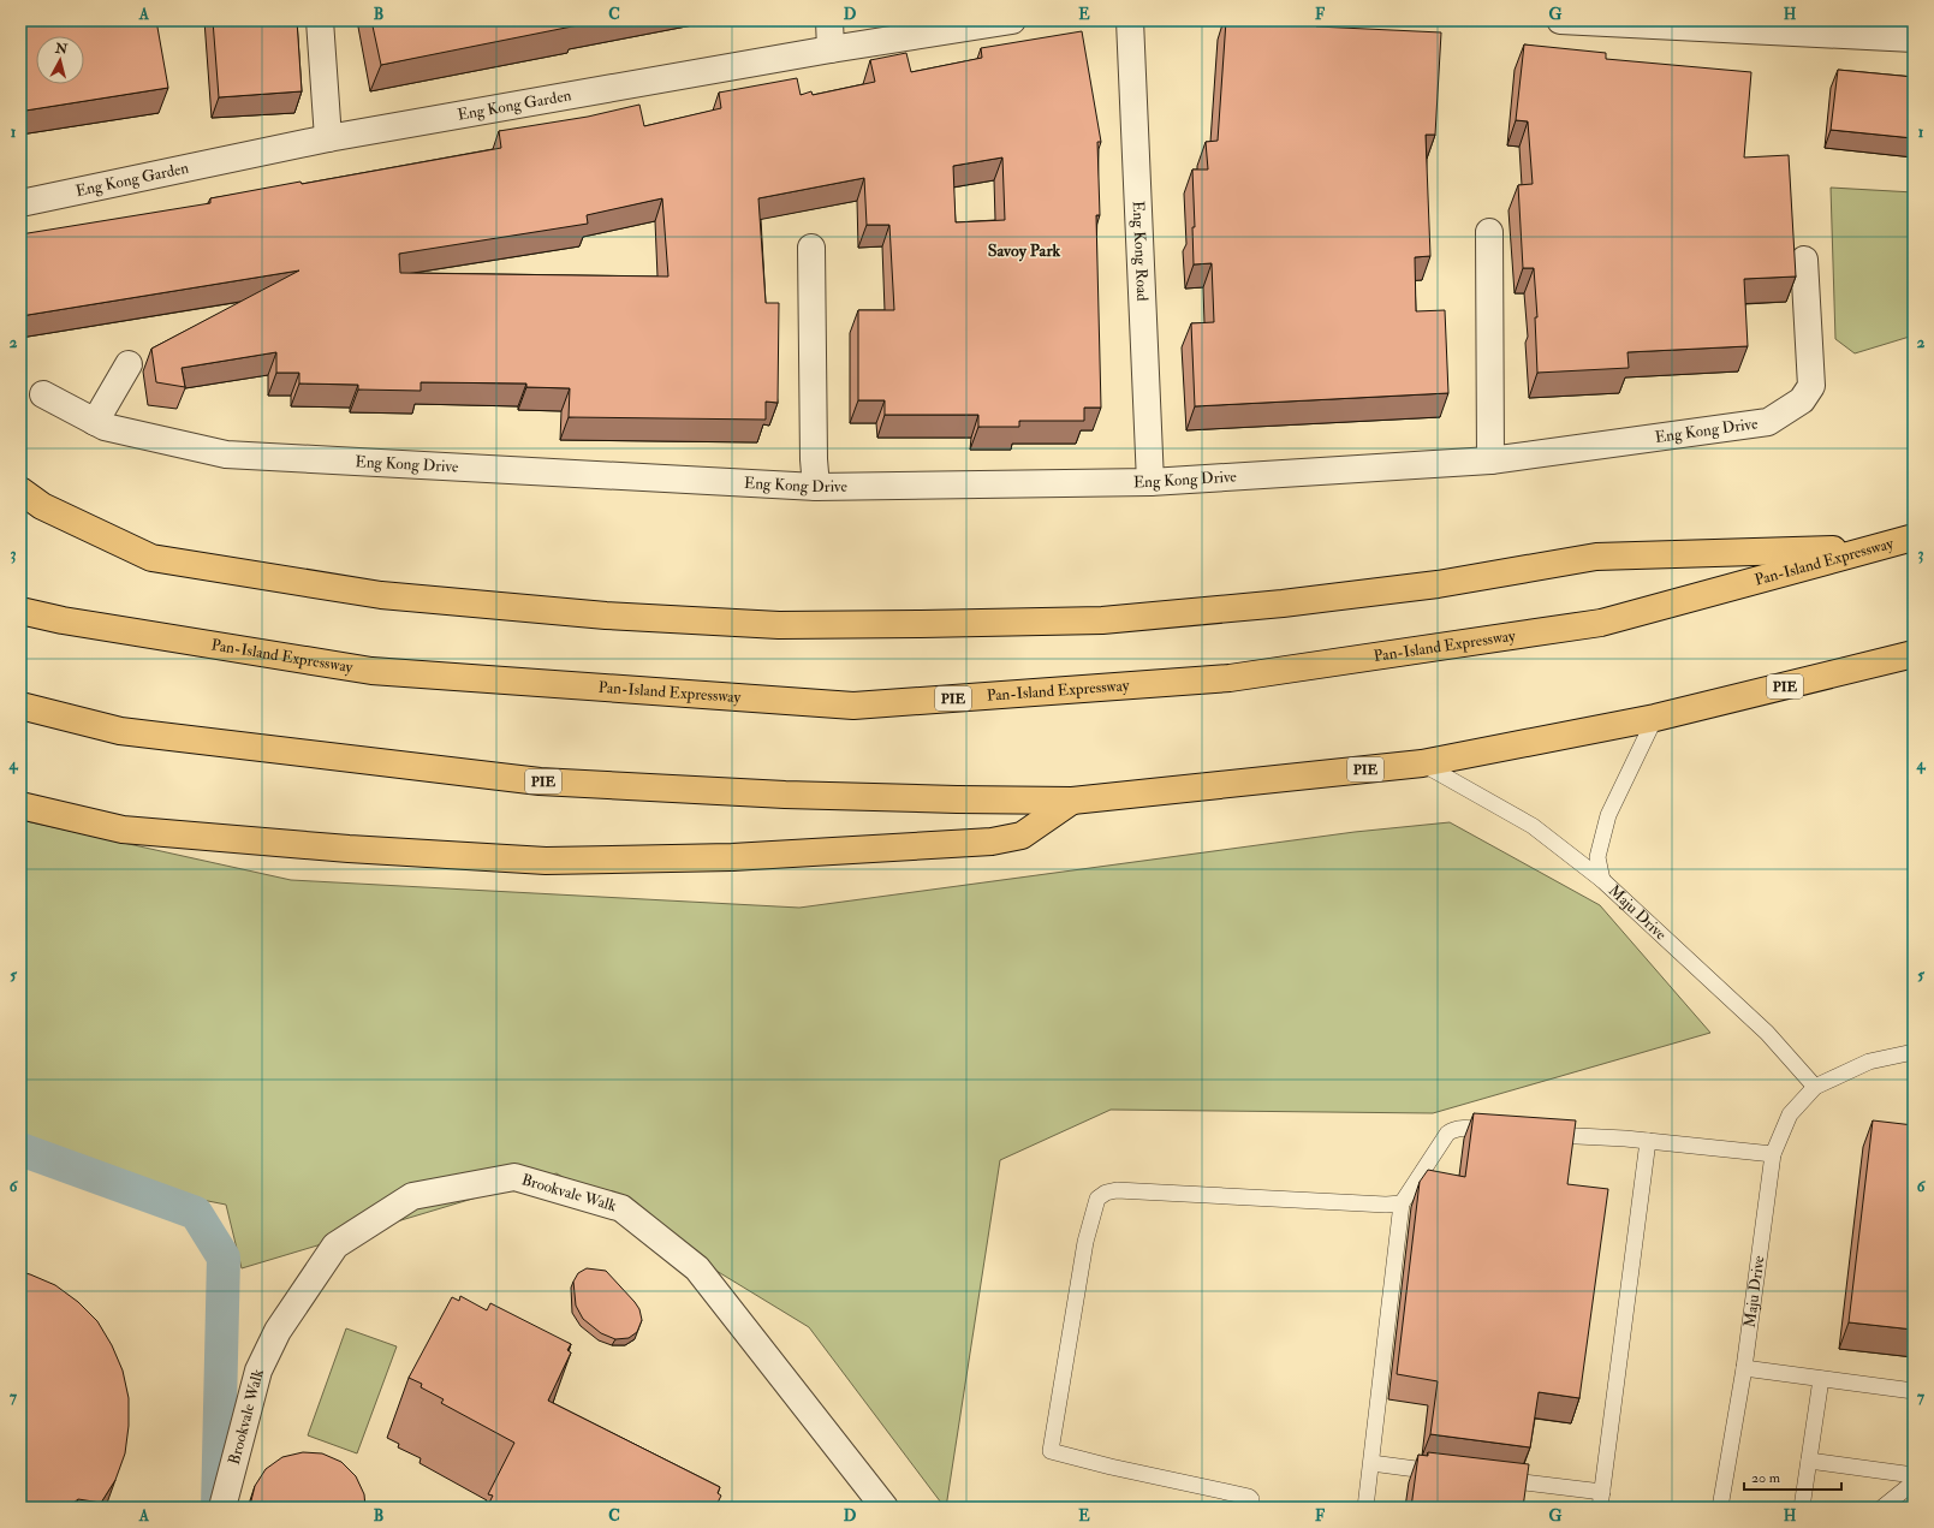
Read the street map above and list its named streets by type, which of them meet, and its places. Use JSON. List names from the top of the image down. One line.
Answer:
{"streets":{"highway":["Pan-Island Expressway","PIE"],"street":["Eng Kong Garden","Eng Kong Road","Eng Kong Drive","Brookvale Walk"],"lane":["Maju Drive"]},"crossings":[["Eng Kong Road","Eng Kong Drive"],["PIE","Maju Drive"]],"districts":["Savoy Park"],"scale_bar":"20 m","north":"top","grid":{"columns":["A","B","C","D","E","F","G","H"],"rows":["1","2","3","4","5","6","7"]}}
